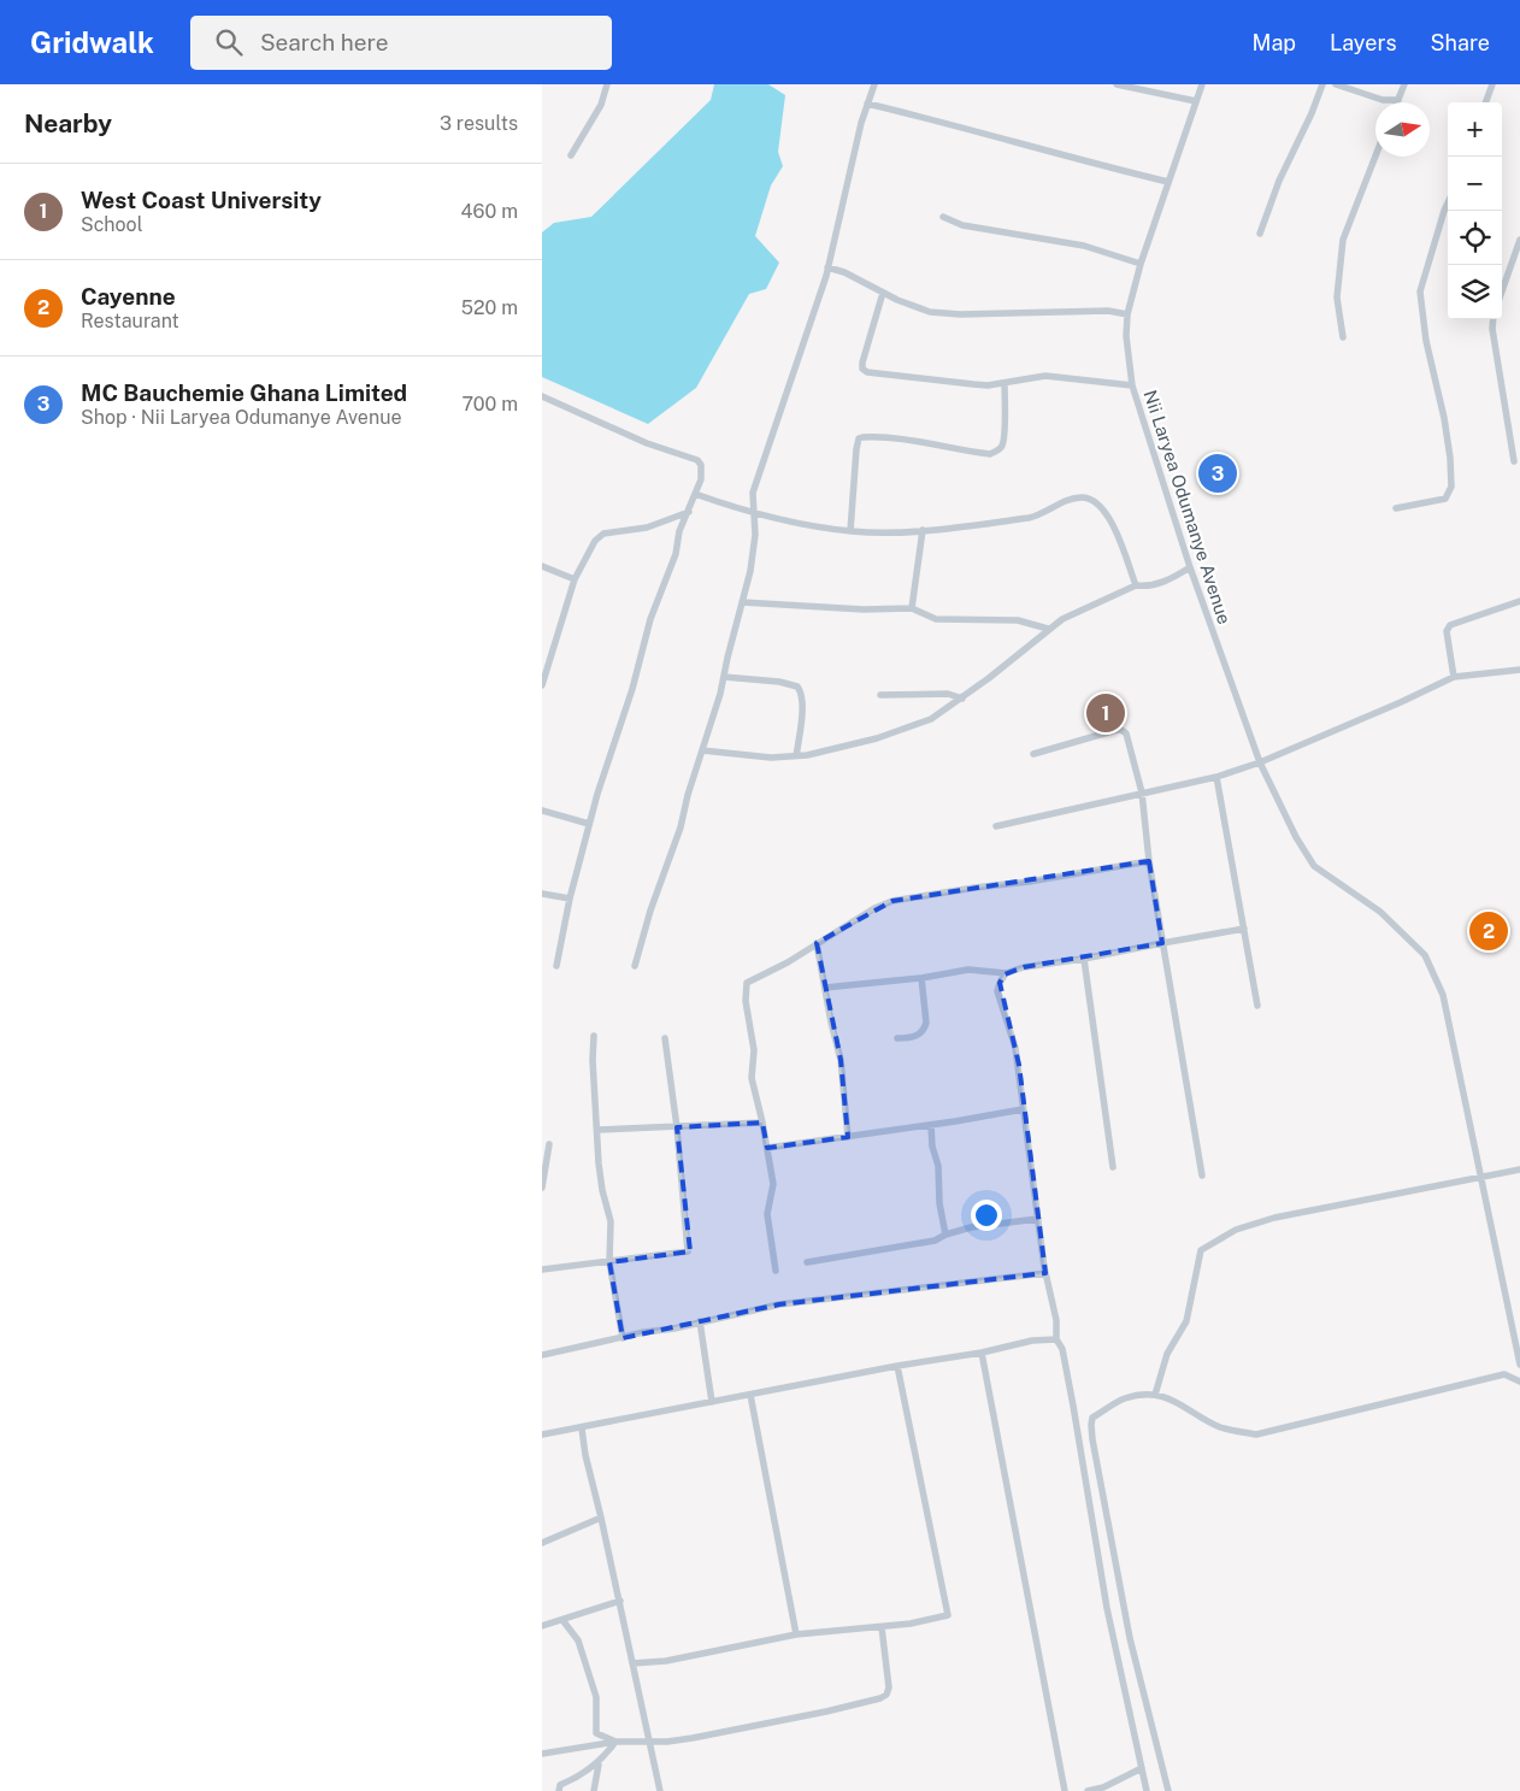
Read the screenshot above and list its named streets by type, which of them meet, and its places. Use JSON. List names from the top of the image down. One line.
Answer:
{"streets":{"street":["Nii Laryea Odumanye Avenue"]},"north":"right","page":{"header":"Gridwalk","search":"Search here","nav":["Map","Layers","Share"],"heading":["Nearby","3 results"],"map_buttons":["+","−"],"list":[{"mark":"1","name":"West Coast University","note":"School","value":"460 m"},{"mark":"2","name":"Cayenne","note":"Restaurant","value":"520 m"},{"mark":"3","name":"MC Bauchemie Ghana Limited","note":"Shop · Nii Laryea Odumanye Avenue","value":"700 m"}],"pins":["3","1","2"]}}
